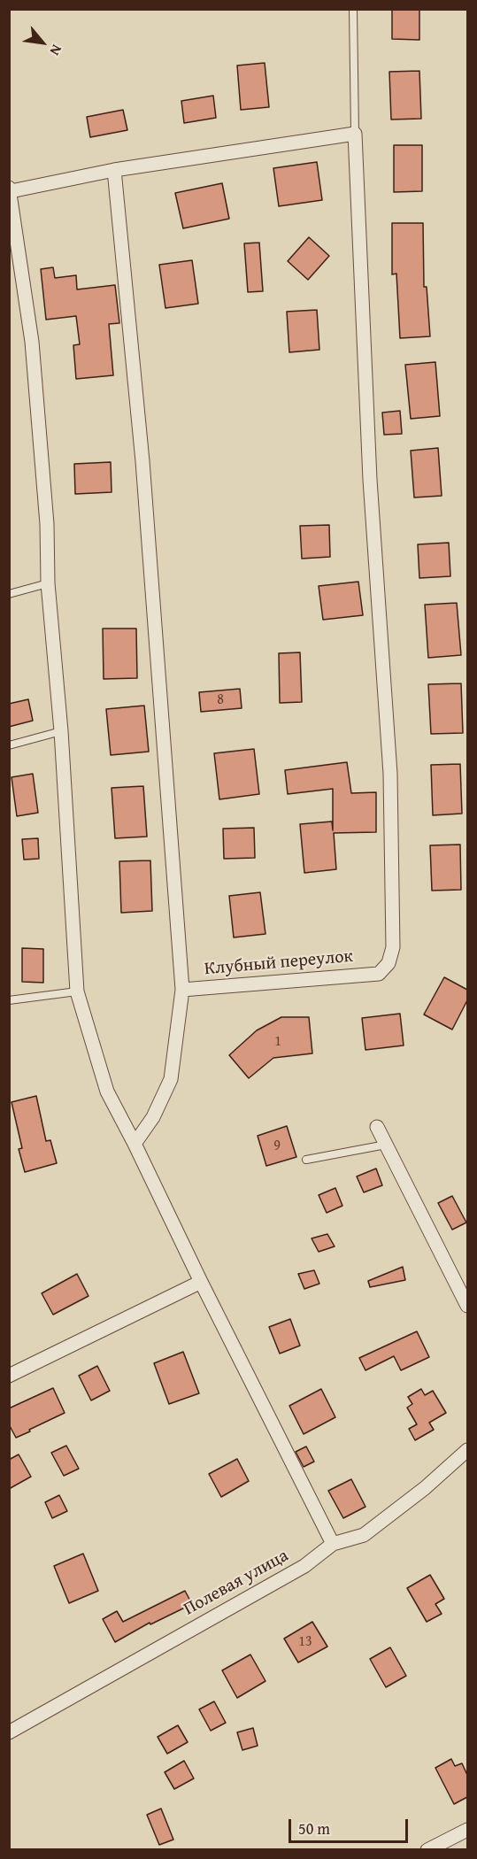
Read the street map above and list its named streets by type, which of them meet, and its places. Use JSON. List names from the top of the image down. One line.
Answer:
{"streets":{"street":["Клубный переулок","Полевая улица"]},"house_numbers":["8","1","9","13"],"scale_bar":"50 m","north":"bottom right"}
